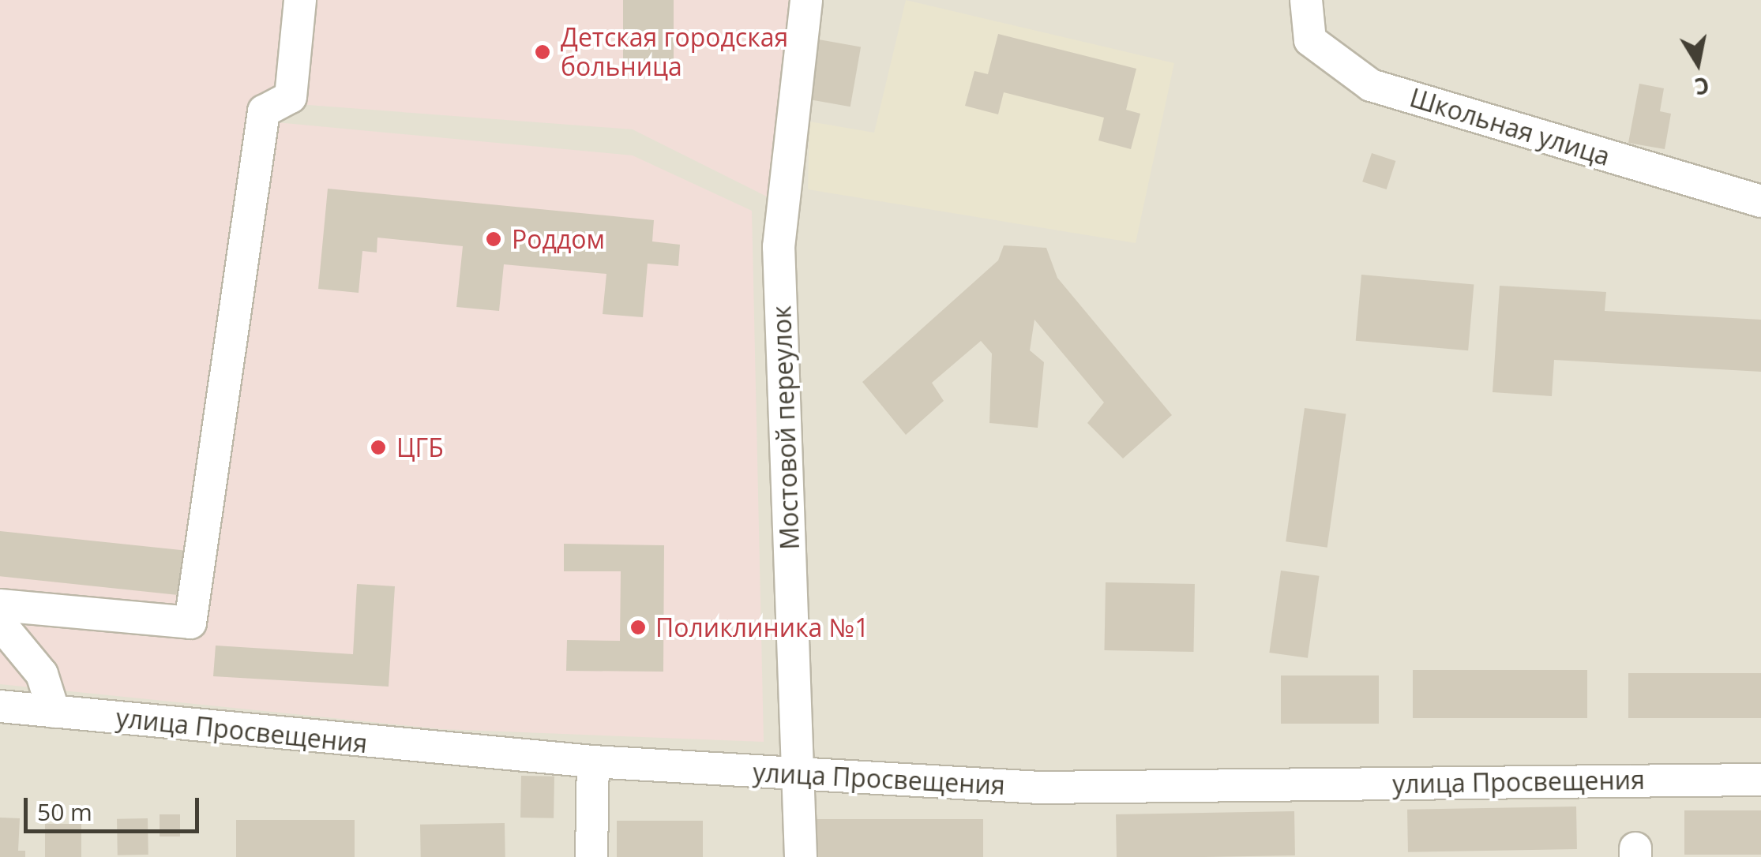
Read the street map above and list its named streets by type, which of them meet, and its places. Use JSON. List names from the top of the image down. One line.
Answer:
{"streets":{"street":["Школьная улица","Мостовой переулок","улица Просвещения"]},"crossings":[["Мостовой переулок","улица Просвещения"]],"places":["Детская городская больница","Роддом","ЦГБ","Поликлиника №1"],"scale_bar":"50 m","north":"bottom"}
